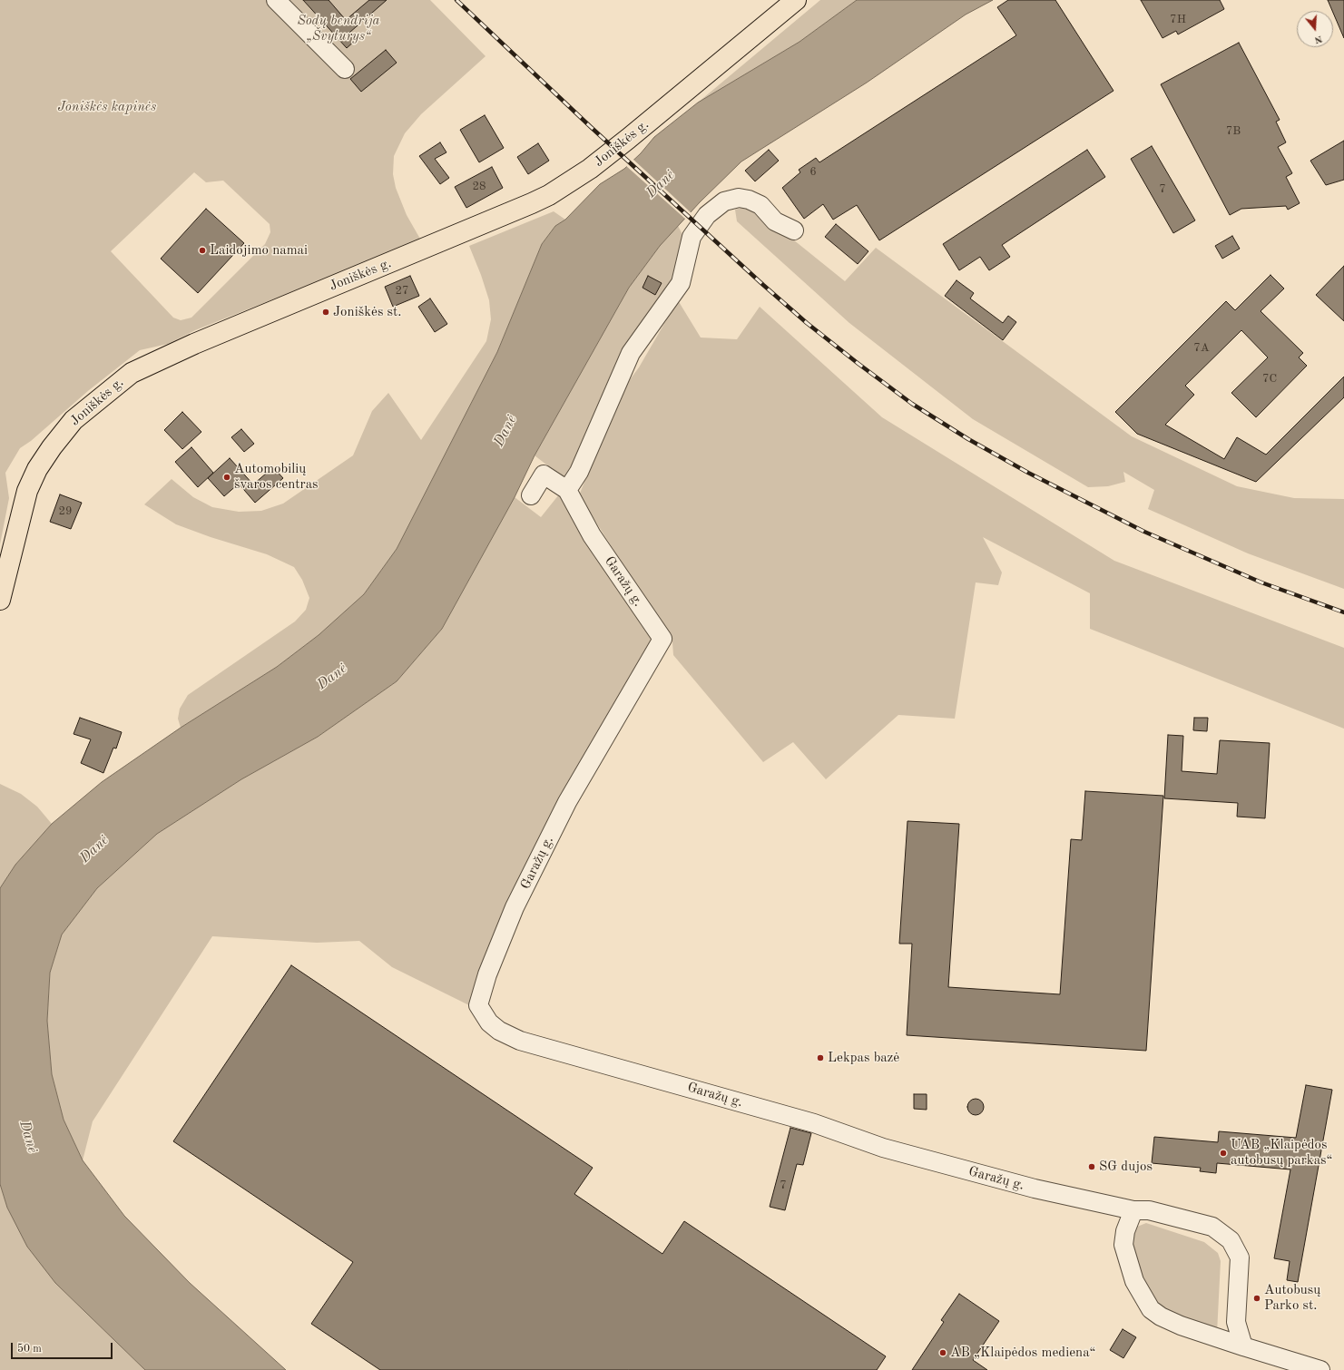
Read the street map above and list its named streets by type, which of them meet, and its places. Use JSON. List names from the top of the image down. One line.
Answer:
{"streets":{"main road":["Joniškės g."],"street":["Garažų g."]},"water":["Danė"],"parks":["Sodų bendrija „Švyturys“","Joniškės kapinės"],"places":["Laidojimo namai","Joniškės st.","Automobilių švaros centras","Lekpas bazė","UAB „Klaipėdos autobusų parkas“","SG dujos","Autobusų Parko st.","AB „Klaipėdos mediena“"],"house_numbers":["7H","7B","6","28","7","27","7A","7C","29","7"],"scale_bar":"50 m","north":"bottom"}
